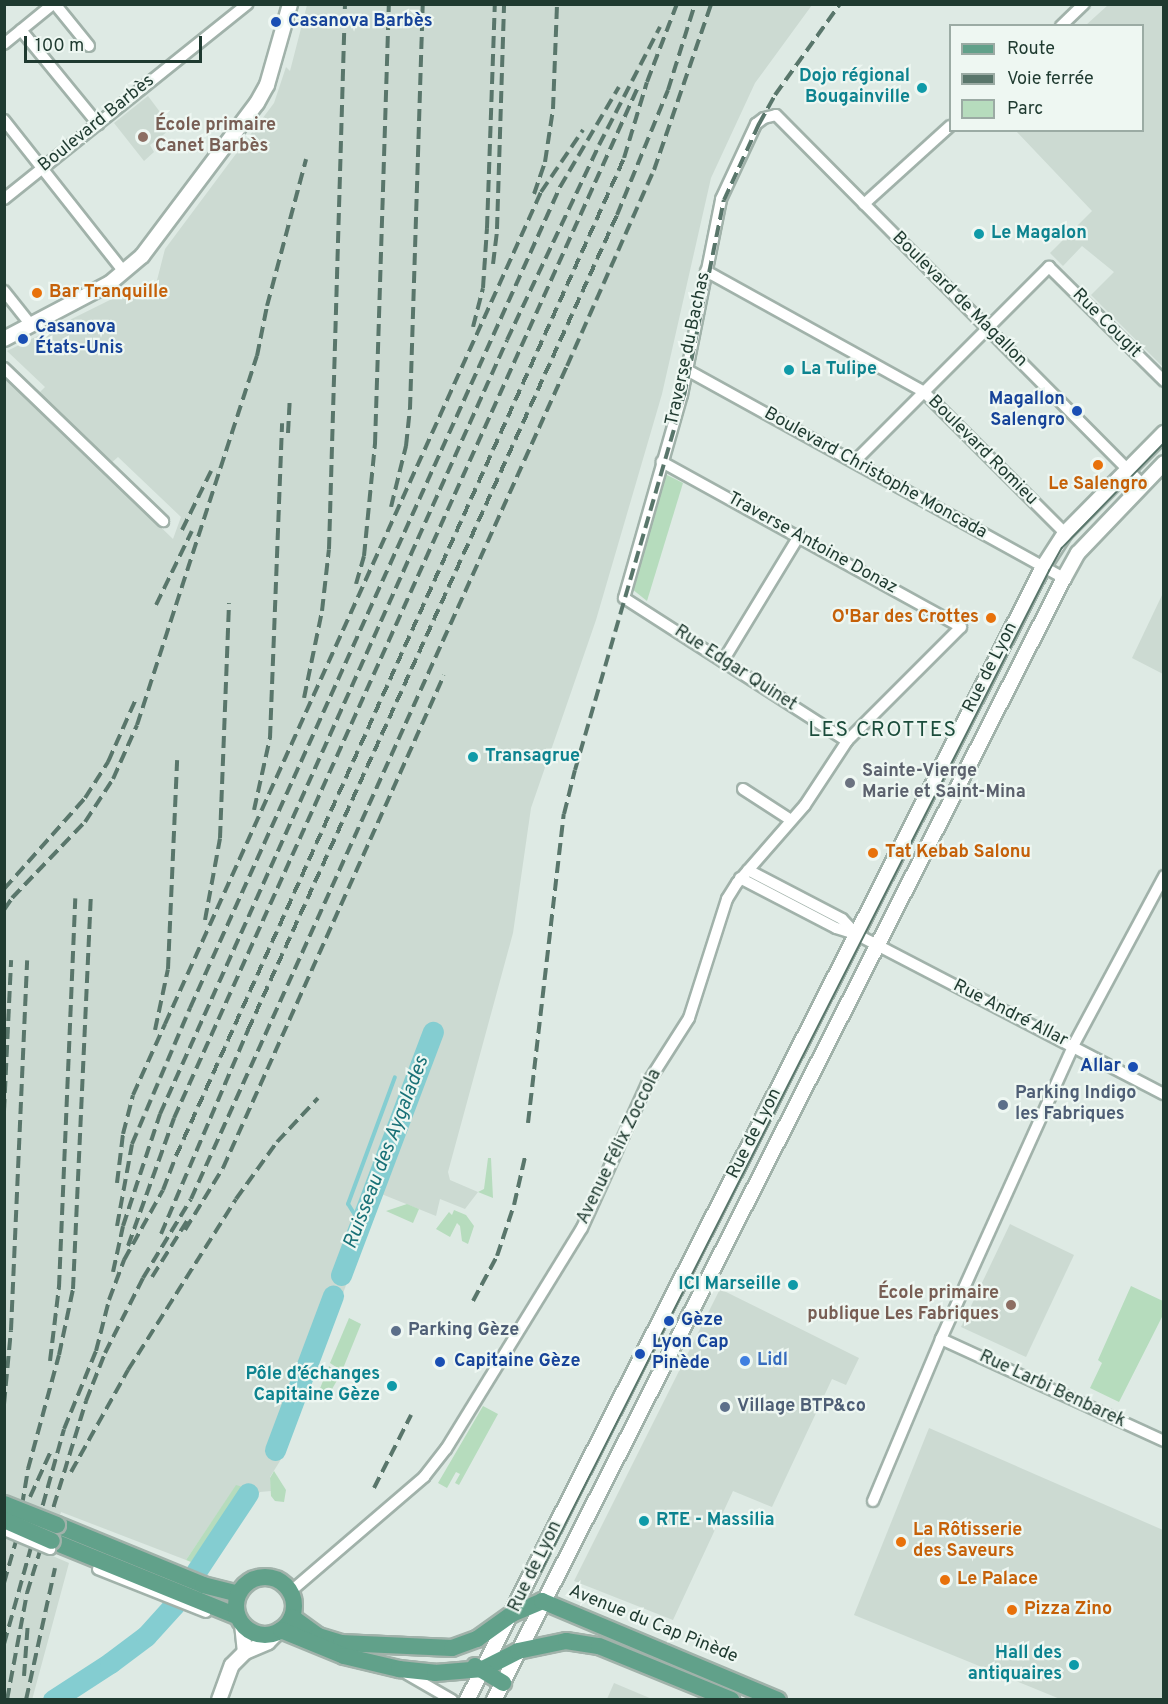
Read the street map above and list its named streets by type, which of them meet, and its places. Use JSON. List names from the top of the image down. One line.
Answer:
{"streets":{"main road":["Avenue du Cap Pinède"],"street":["Boulevard Barbès","Boulevard de Magallon","Rue Cougit","Traverse du Bachas","Boulevard Romieu","Boulevard Christophe Moncada","Traverse Antoine Donaz","Rue de Lyon","Rue Edgar Quinet","Rue André Allar","Avenue Félix Zoccola","Rue Larbi Benbarek"]},"crossings":[["Boulevard de Magallon","Rue Cougit"],["Boulevard de Magallon","Traverse du Bachas"],["Boulevard de Magallon","Rue de Lyon"],["Traverse du Bachas","Boulevard Romieu"],["Traverse du Bachas","Boulevard Christophe Moncada"],["Traverse du Bachas","Traverse Antoine Donaz"],["Traverse du Bachas","Rue Edgar Quinet"],["Boulevard Romieu","Rue de Lyon"],["Boulevard Christophe Moncada","Rue de Lyon"],["Traverse Antoine Donaz","Avenue Félix Zoccola"],["Rue de Lyon","Rue André Allar"],["Rue de Lyon","Avenue du Cap Pinède"],["Rue Edgar Quinet","Avenue Félix Zoccola"],["Rue André Allar","Avenue Félix Zoccola"]],"districts":["LES CROTTES"],"water":["Ruisseau des Aygalades"],"places":["Casanova Barbès","Dojo régional Bougainville","École primaire Canet Barbès","Le Magalon","Bar Tranquille","Casanova États-Unis","La Tulipe","Magallon Salengro","Le Salengro","O'Bar des Crottes","Transagrue","Sainte-Vierge Marie et Saint-Mina","Tat Kebab Salonu","Allar","Parking Indigo les Fabriques","ICI Marseille","École primaire publique Les Fabriques","Gèze","Parking Gèze","Lyon Cap Pinède","Lidl","Capitaine Gèze","Pôle d’échanges Capitaine Gèze","Village BTP&co","RTE - Massilia","La Rôtisserie des Saveurs","Le Palace","Pizza Zino","Hall des antiquaires"],"legend":["Route","Voie ferrée","Parc"],"scale_bar":"100 m"}
